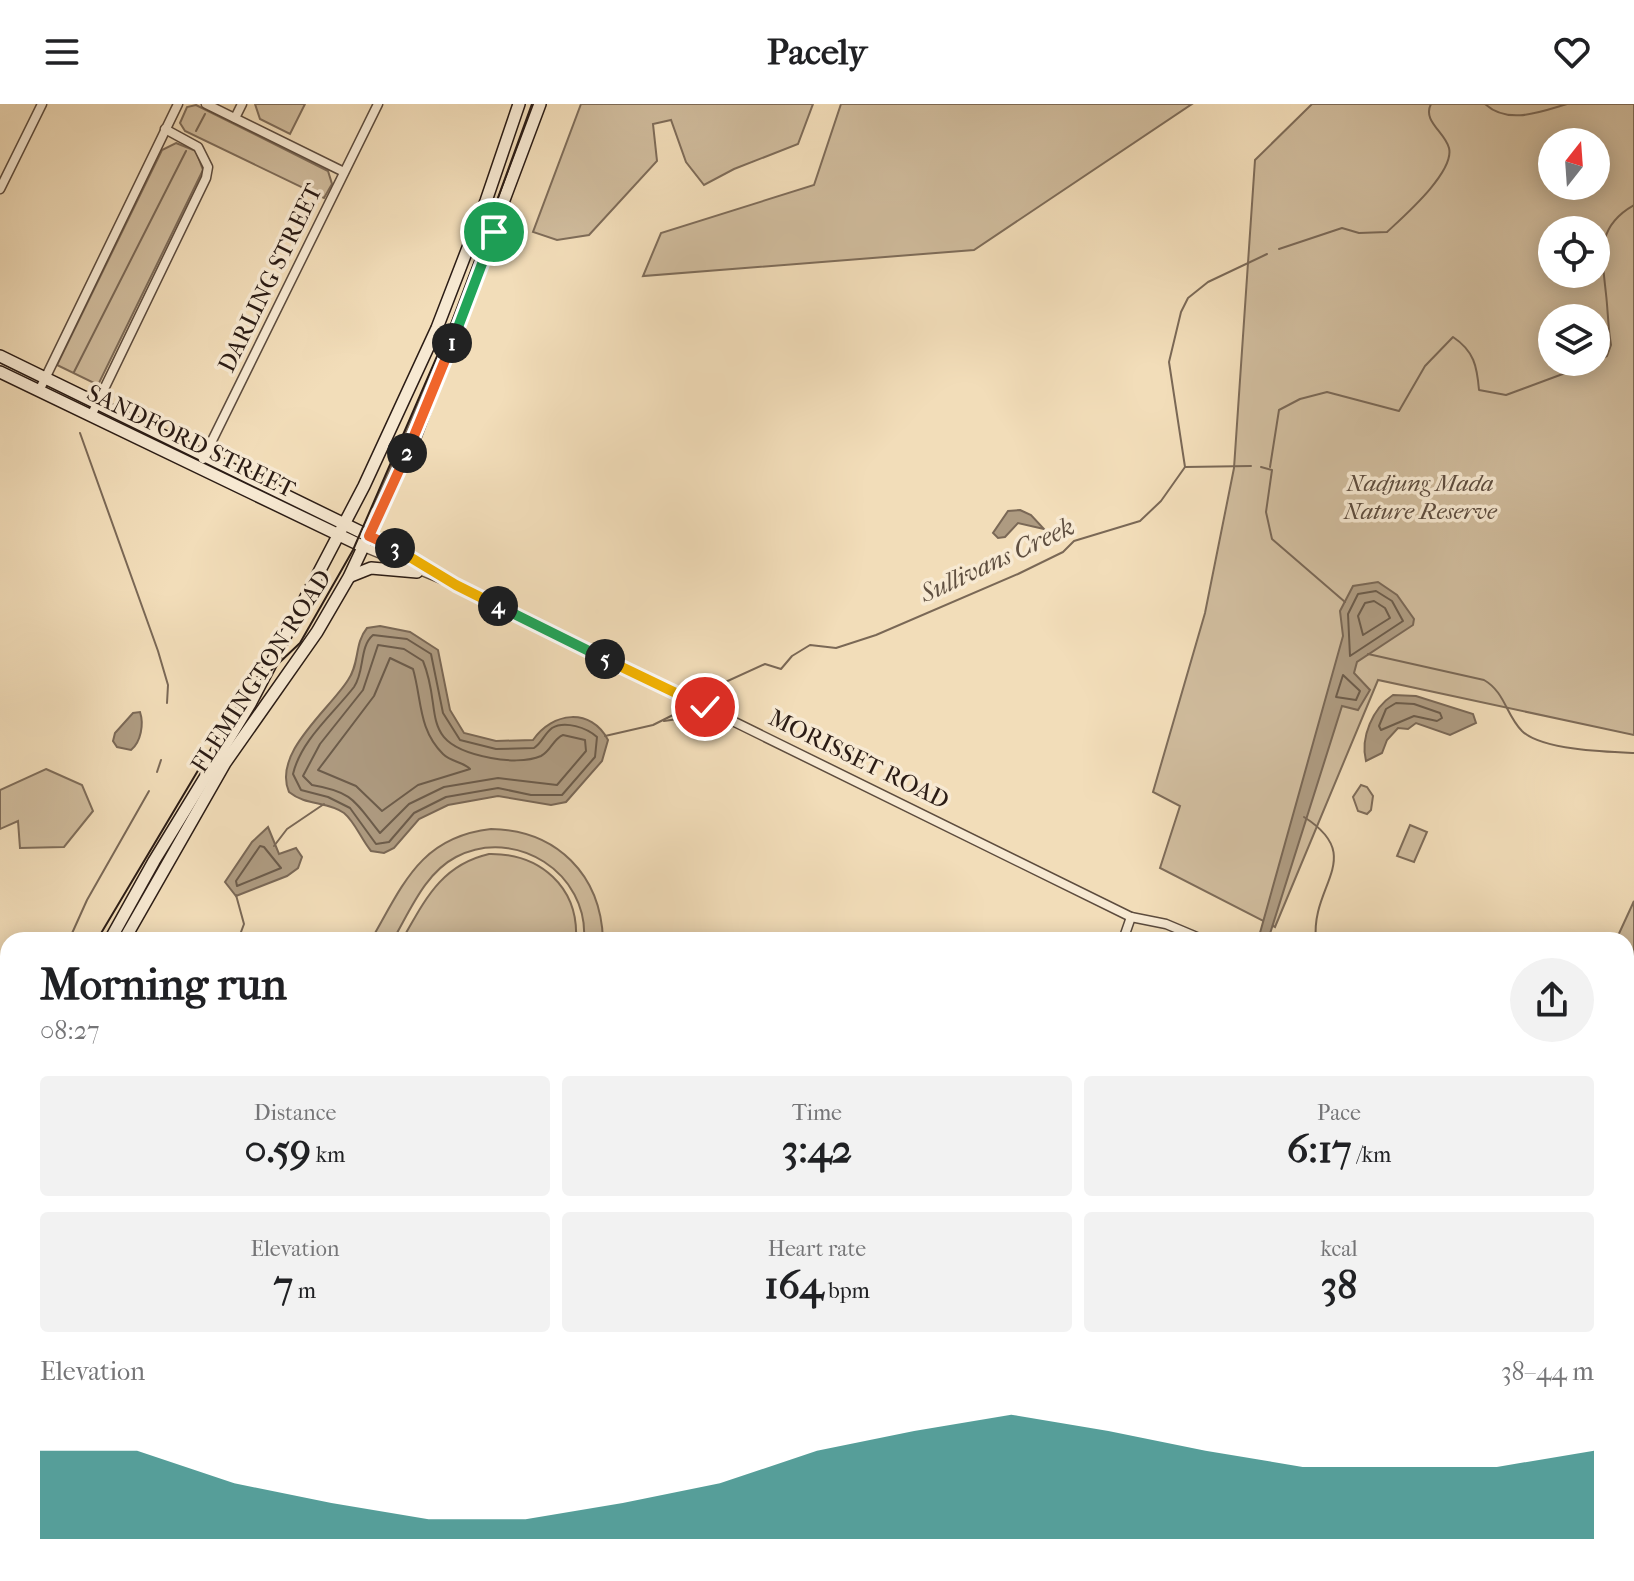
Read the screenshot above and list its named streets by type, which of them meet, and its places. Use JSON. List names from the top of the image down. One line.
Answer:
{"streets":{"main road":["SANDFORD STREET","FLEMINGTON ROAD"],"street":["DARLING STREET","MORISSET ROAD"]},"crossings":[["DARLING STREET","SANDFORD STREET"],["SANDFORD STREET","FLEMINGTON ROAD"],["SANDFORD STREET","MORISSET ROAD"],["FLEMINGTON ROAD","MORISSET ROAD"]],"water":["Sullivans Creek"],"parks":["Nadjung Mada Nature Reserve"],"north":"top","page":{"header":"Pacely","pins":["1","2","3","4","5"],"heading":["Morning run","08:27"],"stats":[["Distance","0.59 km"],["Time","3:42"],["Pace","6:17 /km"],["Elevation","7 m"],["Heart rate","164 bpm"],["kcal","38"]],"chart":["Elevation","38–44 m"]}}
